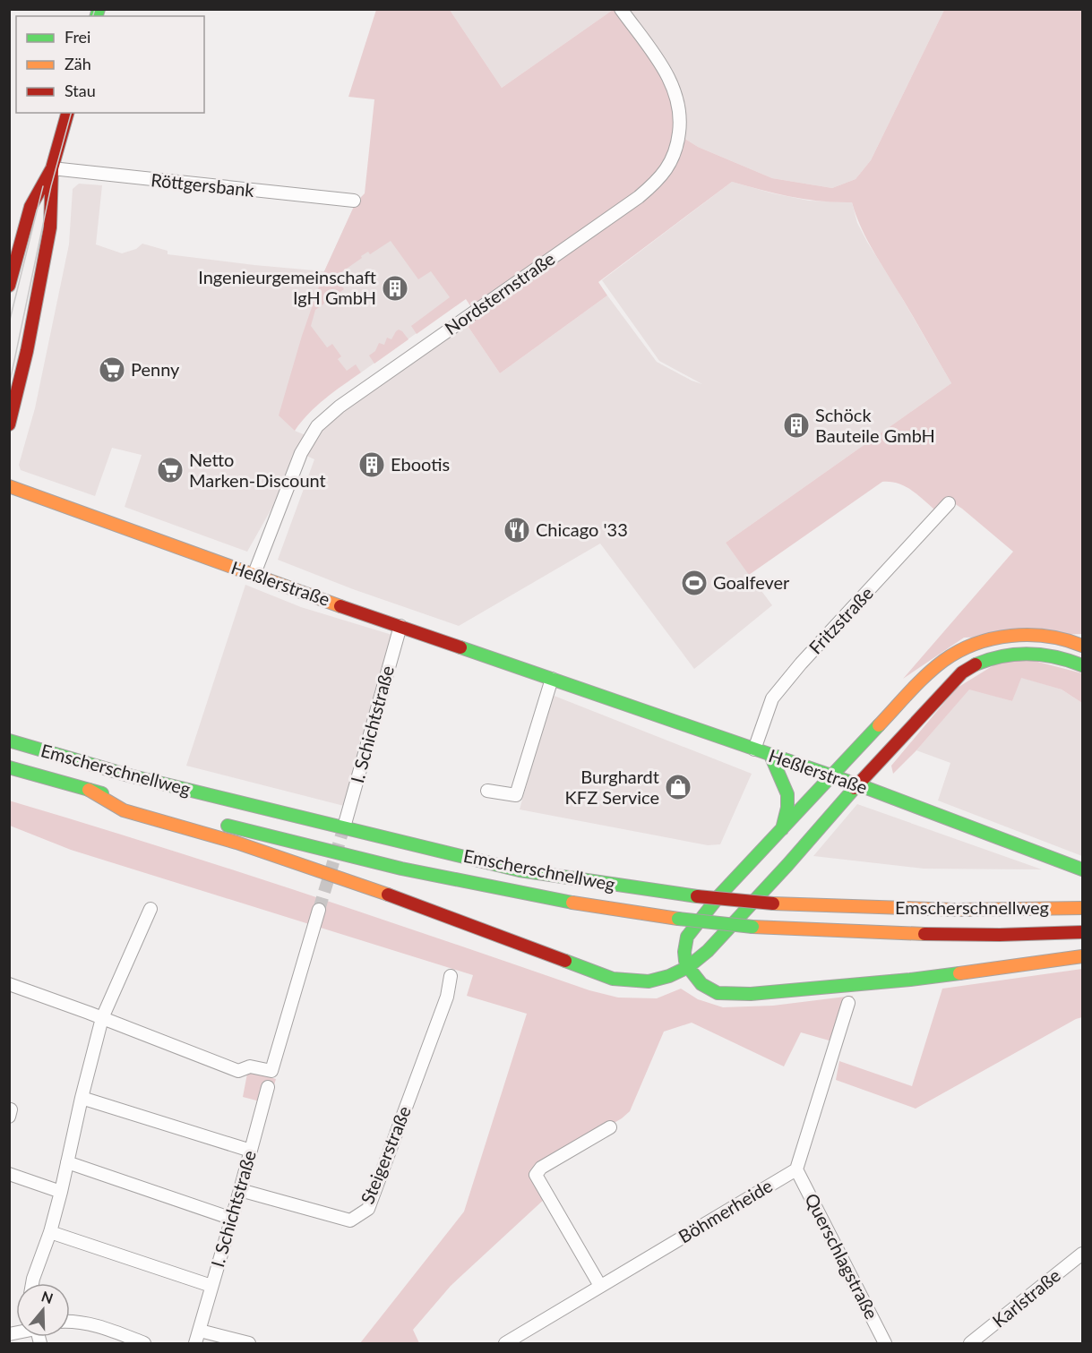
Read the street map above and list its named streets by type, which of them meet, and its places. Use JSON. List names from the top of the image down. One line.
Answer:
{"streets":{"main road":["Heßlerstraße","Emscherschnellweg"],"street":["Röttgersbank","Nordsternstraße","Fritzstraße","I. Schichtstraße","Steigerstraße","Böhmerheide","Querschlagstraße","Karlstraße"]},"crossings":[["Nordsternstraße","Heßlerstraße"],["Heßlerstraße","Fritzstraße"],["Heßlerstraße","I. Schichtstraße"],["I. Schichtstraße","Steigerstraße"],["Böhmerheide","Querschlagstraße"]],"places":{"building":["Ingenieurgemeinschaft IgH GmbH","Schöck Bauteile GmbH","Ebootis"],"supermarket":["Penny","Netto Marken-Discount"],"restaurant":["Chicago '33"],"sports":["Goalfever"],"shop":["Burghardt KFZ Service"]},"legend":["Frei","Zäh","Stau"],"north":"top"}
